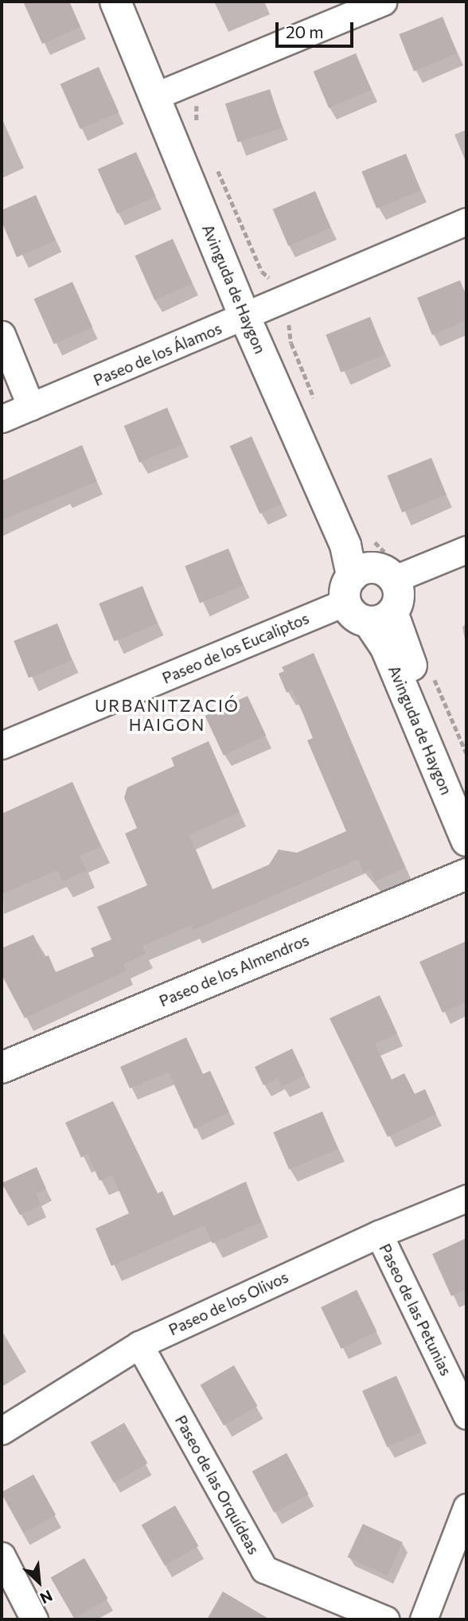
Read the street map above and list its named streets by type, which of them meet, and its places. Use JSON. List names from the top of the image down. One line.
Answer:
{"streets":{"street":["Avinguda de Haygon","Paseo de los Álamos","Paseo de los Eucaliptos","Paseo de los Almendros","Paseo de los Olivos","Paseo de las Petunias","Paseo de las Orquídeas"]},"crossings":[["Avinguda de Haygon","Paseo de los Álamos"],["Avinguda de Haygon","Paseo de los Eucaliptos"],["Paseo de los Olivos","Paseo de las Petunias"],["Paseo de los Olivos","Paseo de las Orquídeas"]],"districts":["URBANITZACIÓ HAIGON"],"scale_bar":"20 m","north":"bottom right"}
